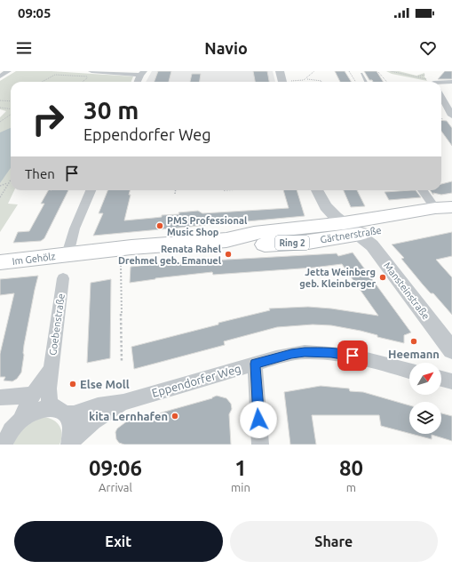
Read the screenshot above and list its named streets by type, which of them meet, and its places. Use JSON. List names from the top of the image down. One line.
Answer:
{"streets":{"main road":["Gärtnerstraße","Ring 2","Im Gehölz"],"street":["Mansteinstraße","Goebenstraße","Eppendorfer Weg"]},"crossings":[["Gärtnerstraße","Im Gehölz"],["Gärtnerstraße","Mansteinstraße"],["Goebenstraße","Eppendorfer Weg"]],"places":["PMS Professional Music Shop","Renata Rahel Drehmel geb. Emanuel","Jetta Weinberg geb. Kleinberger","Heemann","Else Moll","kita Lernhafen"],"north":"top right","page":{"status":"09:05","header":"Navio","turn":["30 m","Eppendorfer Weg"],"then":"Then","eta":["09:06","Arrival","1","min","80","m"],"buttons":["Exit","Share"]}}
